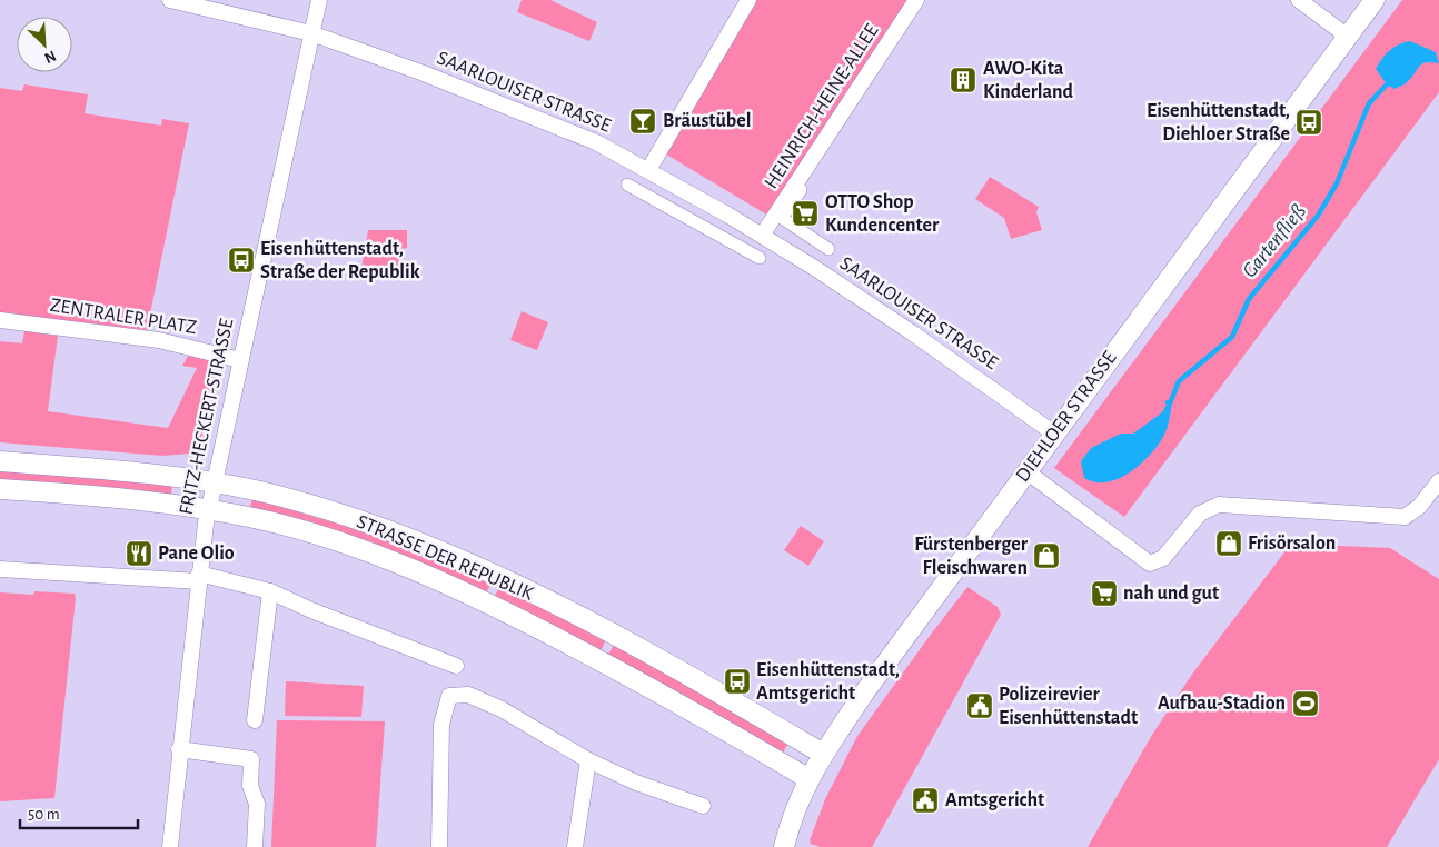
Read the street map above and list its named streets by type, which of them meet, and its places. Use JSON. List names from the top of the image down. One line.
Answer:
{"streets":{"street":["SAARLOUISER STRASSE","HEINRICH-HEINE-ALLEE","ZENTRALER PLATZ","FRITZ-HECKERT-STRASSE","DIEHLOER STRASSE","STRASSE DER REPUBLIK"]},"crossings":[["SAARLOUISER STRASSE","HEINRICH-HEINE-ALLEE"],["SAARLOUISER STRASSE","FRITZ-HECKERT-STRASSE"],["SAARLOUISER STRASSE","DIEHLOER STRASSE"],["ZENTRALER PLATZ","FRITZ-HECKERT-STRASSE"],["FRITZ-HECKERT-STRASSE","STRASSE DER REPUBLIK"],["DIEHLOER STRASSE","STRASSE DER REPUBLIK"]],"water":["Gartenfließ"],"places":{"building":["AWO-Kita Kinderland"],"bar":["Bräustübel"],"bus stop":["Eisenhüttenstadt, Diehloer Straße","Eisenhüttenstadt, Straße der Republik","Eisenhüttenstadt, Amtsgericht"],"supermarket":["OTTO Shop Kundencenter","nah und gut"],"shop":["Frisörsalon","Fürstenberger Fleischwaren"],"restaurant":["Pane Olio"],"sports":["Aufbau-Stadion"],"public building":["Polizeirevier Eisenhüttenstadt","Amtsgericht"]},"scale_bar":"50 m","north":"bottom right"}
